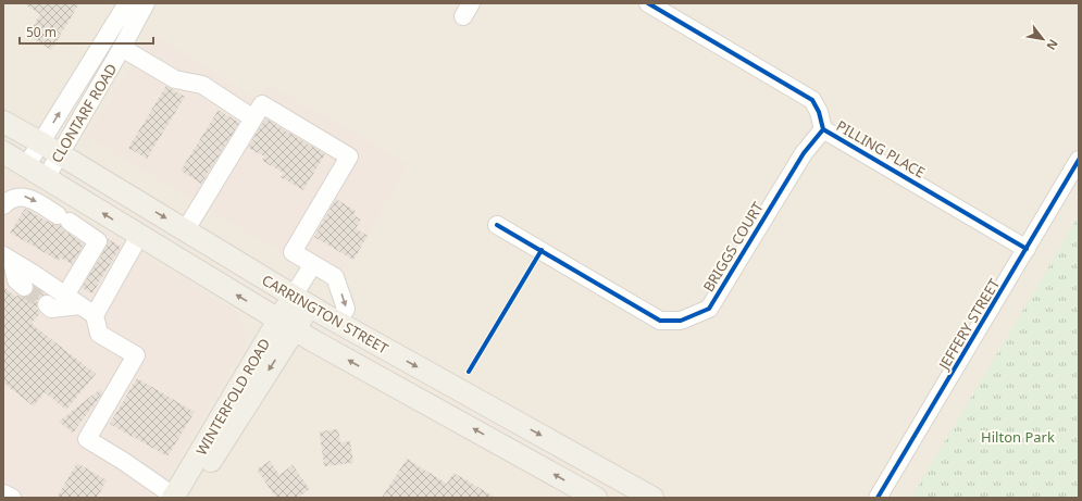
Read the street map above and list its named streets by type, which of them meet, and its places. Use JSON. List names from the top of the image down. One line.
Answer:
{"streets":{"main road":["CARRINGTON STREET","WINTERFOLD ROAD"],"street":["CLONTARF ROAD","PILLING PLACE","BRIGGS COURT","JEFFERY STREET"]},"crossings":[["CLONTARF ROAD","CARRINGTON STREET"],["PILLING PLACE","BRIGGS COURT"],["PILLING PLACE","JEFFERY STREET"],["CARRINGTON STREET","WINTERFOLD ROAD"]],"parks":["Hilton Park"],"scale_bar":"50 m","north":"bottom right"}
